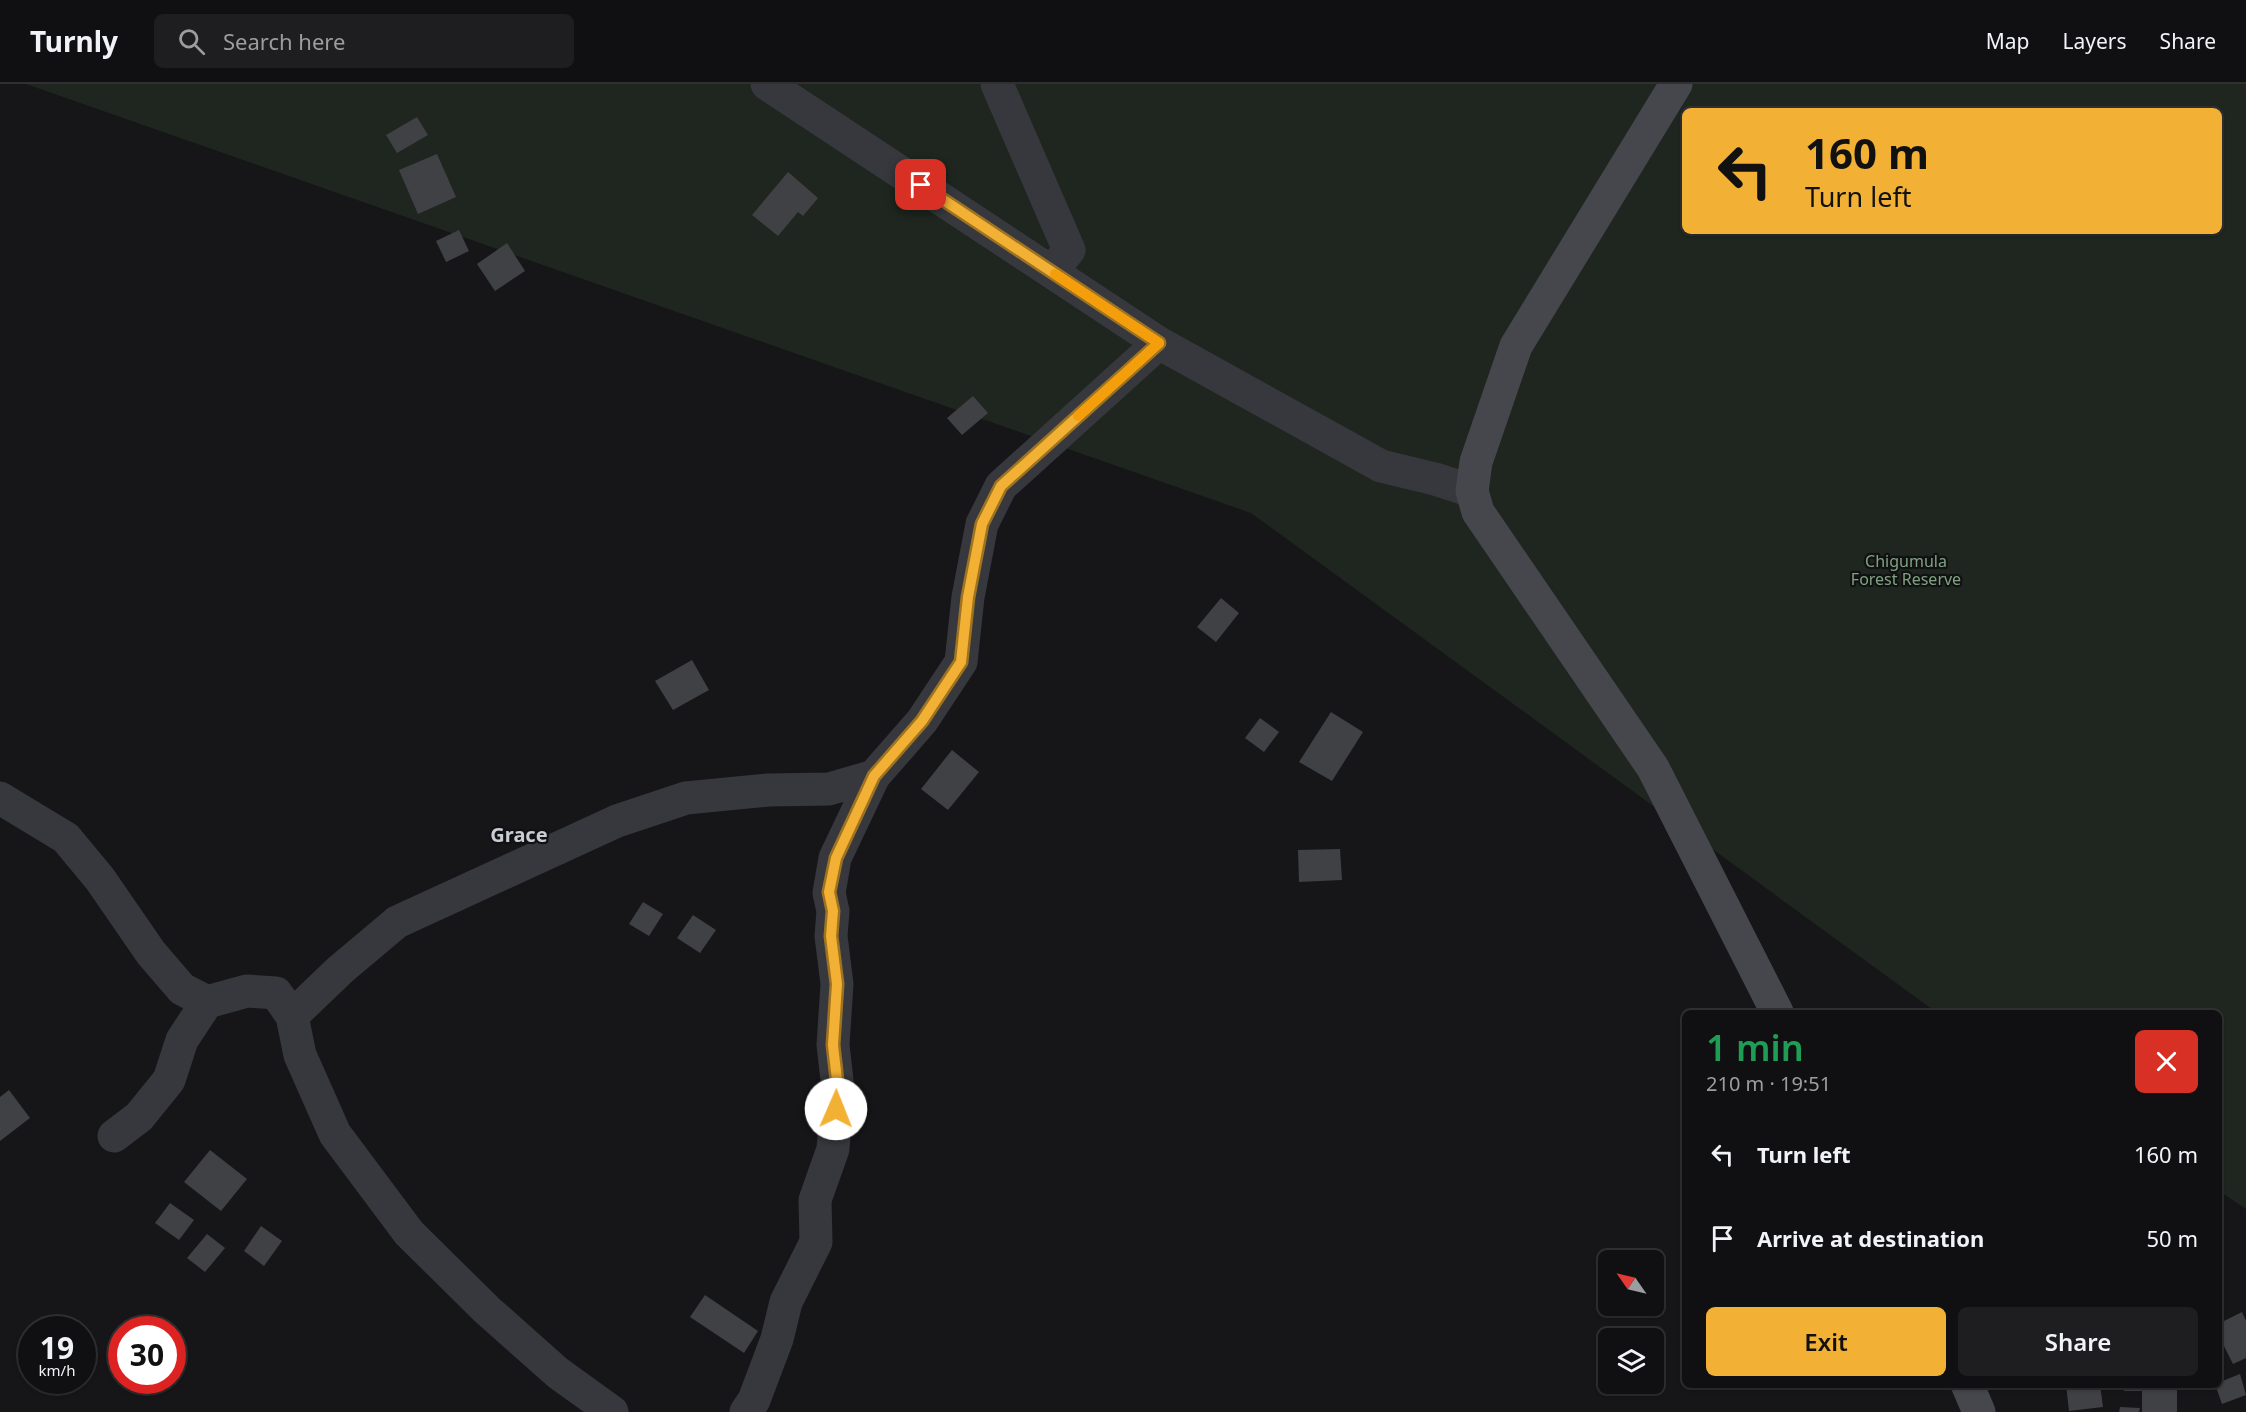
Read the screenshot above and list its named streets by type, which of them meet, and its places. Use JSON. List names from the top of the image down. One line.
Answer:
{"districts":["Grace"],"parks":["Chigumula Forest Reserve"],"north":"top left","page":{"header":"Turnly","search":"Search here","nav":["Map","Layers","Share"],"turn":["160 m","Turn left"],"heading":["1 min","210 m · 19:51"],"list":[{"name":"Turn left","value":"160 m"},{"name":"Arrive at destination","value":"50 m"}],"buttons":["Exit","Share"],"speed":"19 km/h","limit":"30"}}
